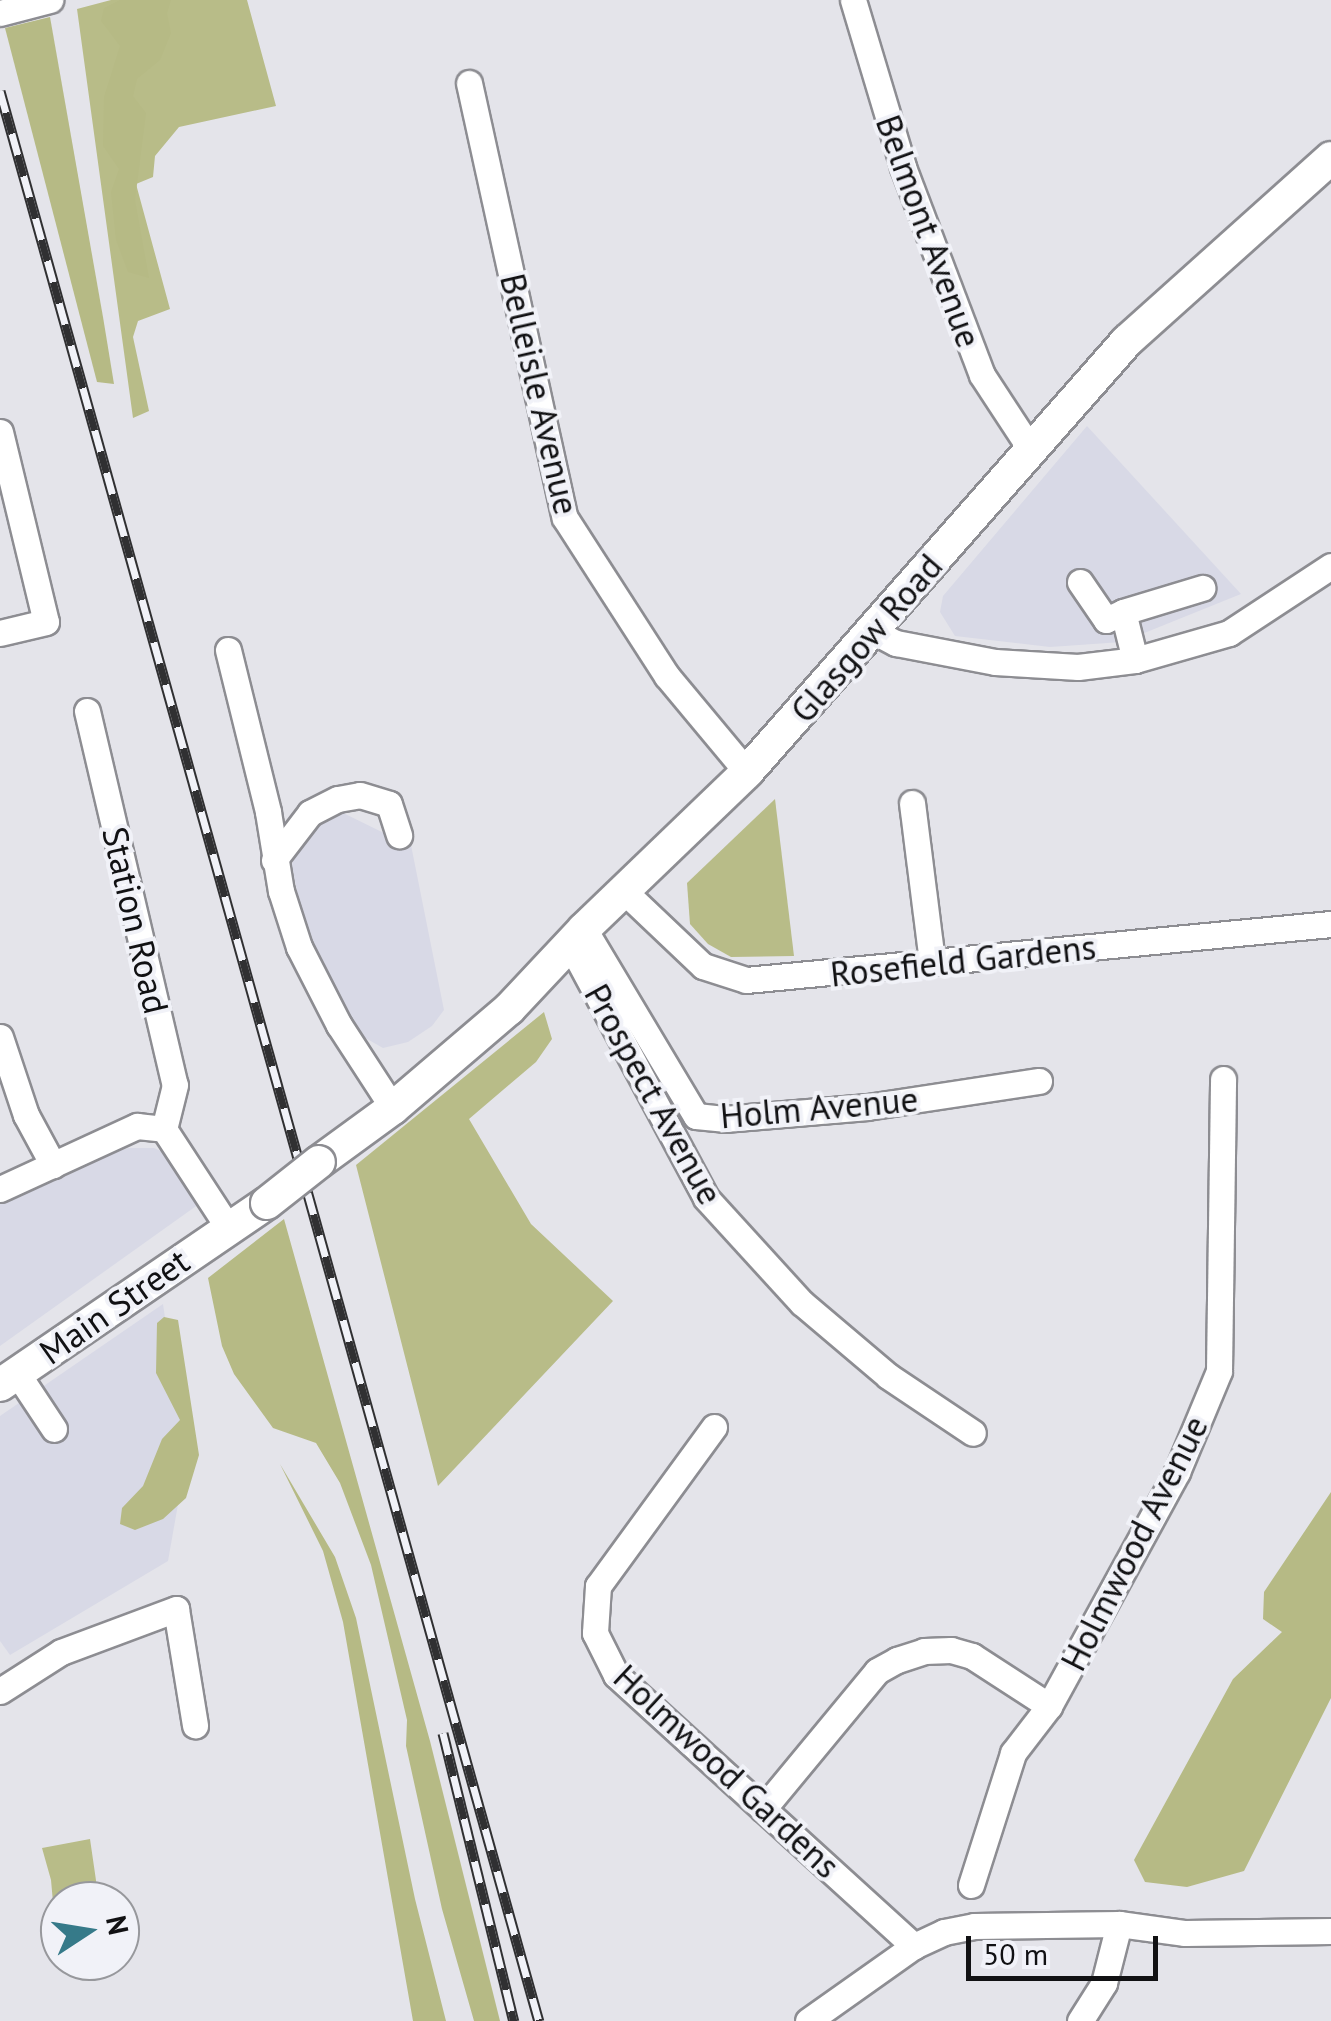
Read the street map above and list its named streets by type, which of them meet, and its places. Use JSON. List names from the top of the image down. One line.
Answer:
{"streets":{"main road":["Glasgow Road","Main Street"],"street":["Belmont Avenue","Belleisle Avenue","Station Road","Rosefield Gardens","Prospect Avenue","Holm Avenue","Holmwood Avenue","Holmwood Gardens"]},"crossings":[["Belmont Avenue","Glasgow Road"],["Belleisle Avenue","Glasgow Road"],["Glasgow Road","Rosefield Gardens"],["Glasgow Road","Prospect Avenue"],["Glasgow Road","Holm Avenue"],["Glasgow Road","Main Street"],["Prospect Avenue","Holm Avenue"],["Holmwood Avenue","Holmwood Gardens"]],"scale_bar":"50 m","north":"right"}
